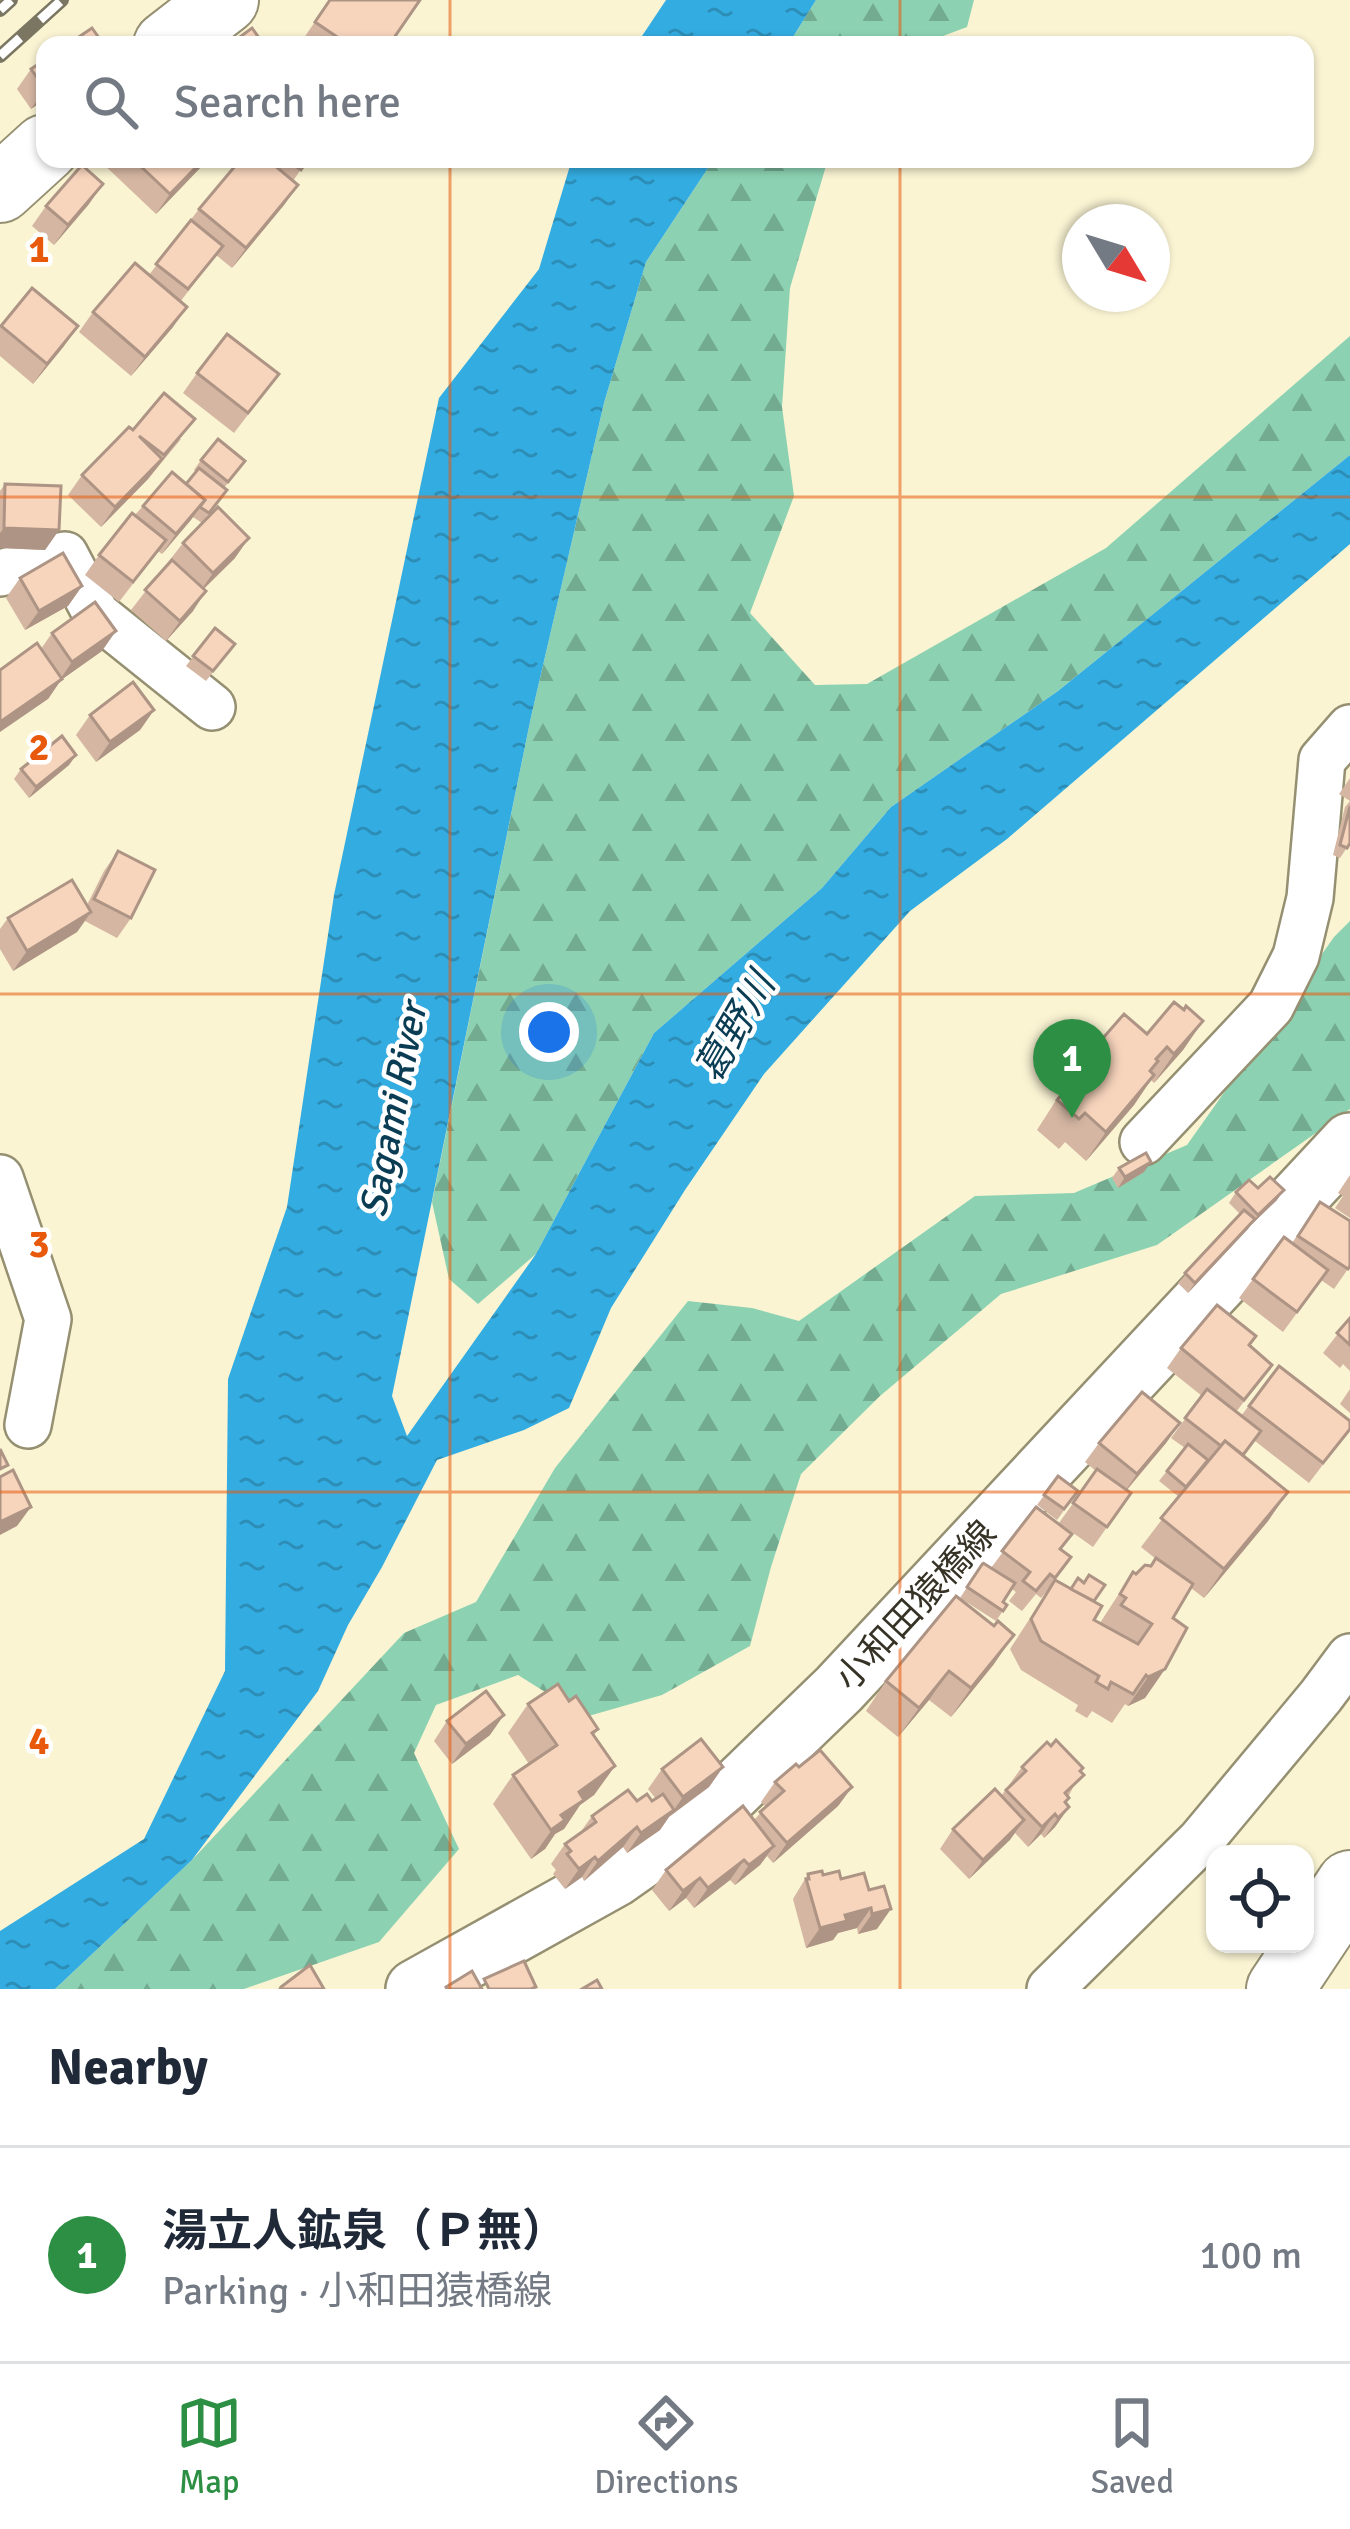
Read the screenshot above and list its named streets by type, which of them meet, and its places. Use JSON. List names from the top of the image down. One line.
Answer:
{"streets":{"main road":["小和田猿橋線"]},"water":["葛野川","Sagami River"],"north":"bottom right","page":{"search":"Search here","pins":"1","heading":"Nearby","list":[{"mark":"1","name":"湯立人鉱泉（Ｐ無）","note":"Parking · 小和田猿橋線","value":"100 m"}],"nav":["Map","Directions","Saved"]},"grid":{"rows":["1","2","3","4"]}}
